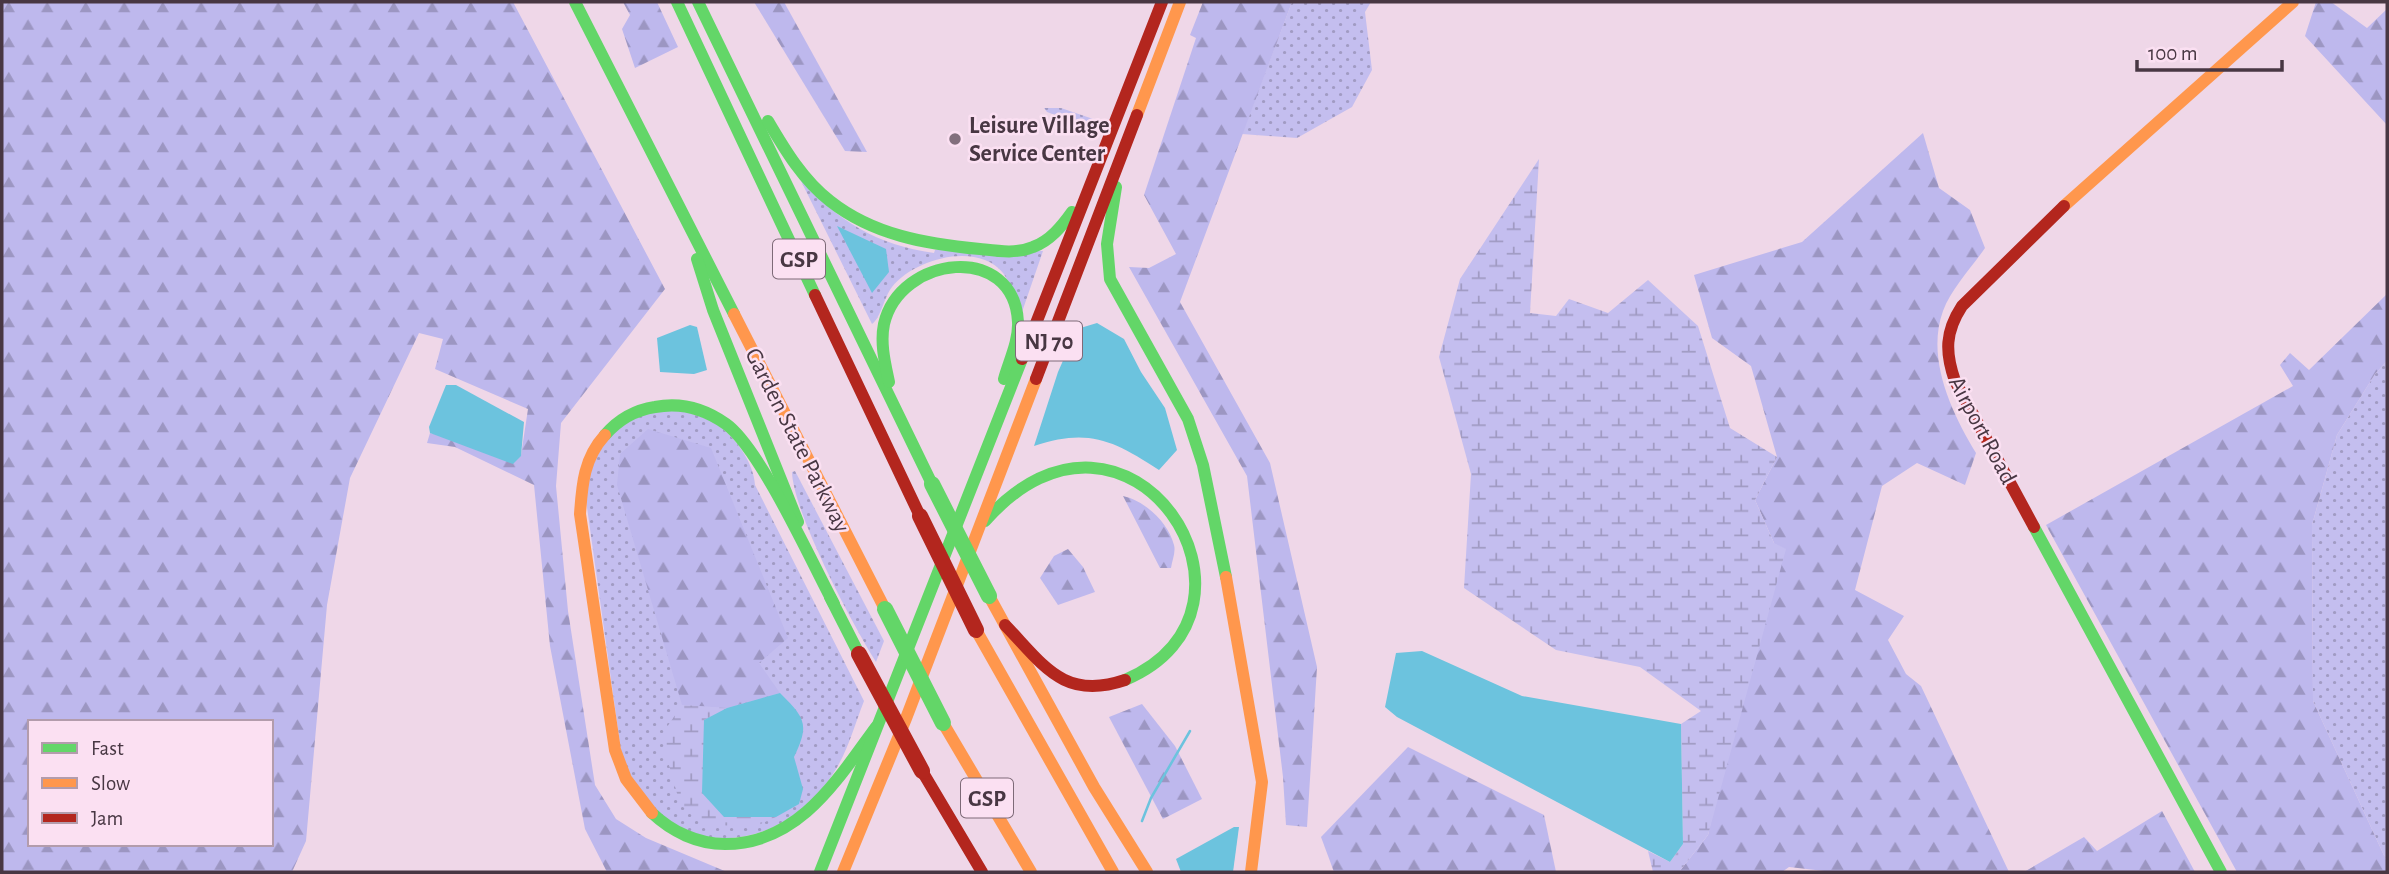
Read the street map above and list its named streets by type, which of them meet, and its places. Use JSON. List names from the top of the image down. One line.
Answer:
{"streets":{"main road":["GSP","NJ 70","Airport Road","Garden State Parkway"]},"places":["Leisure Village Service Center"],"legend":["Fast","Slow","Jam"],"scale_bar":"100 m"}
